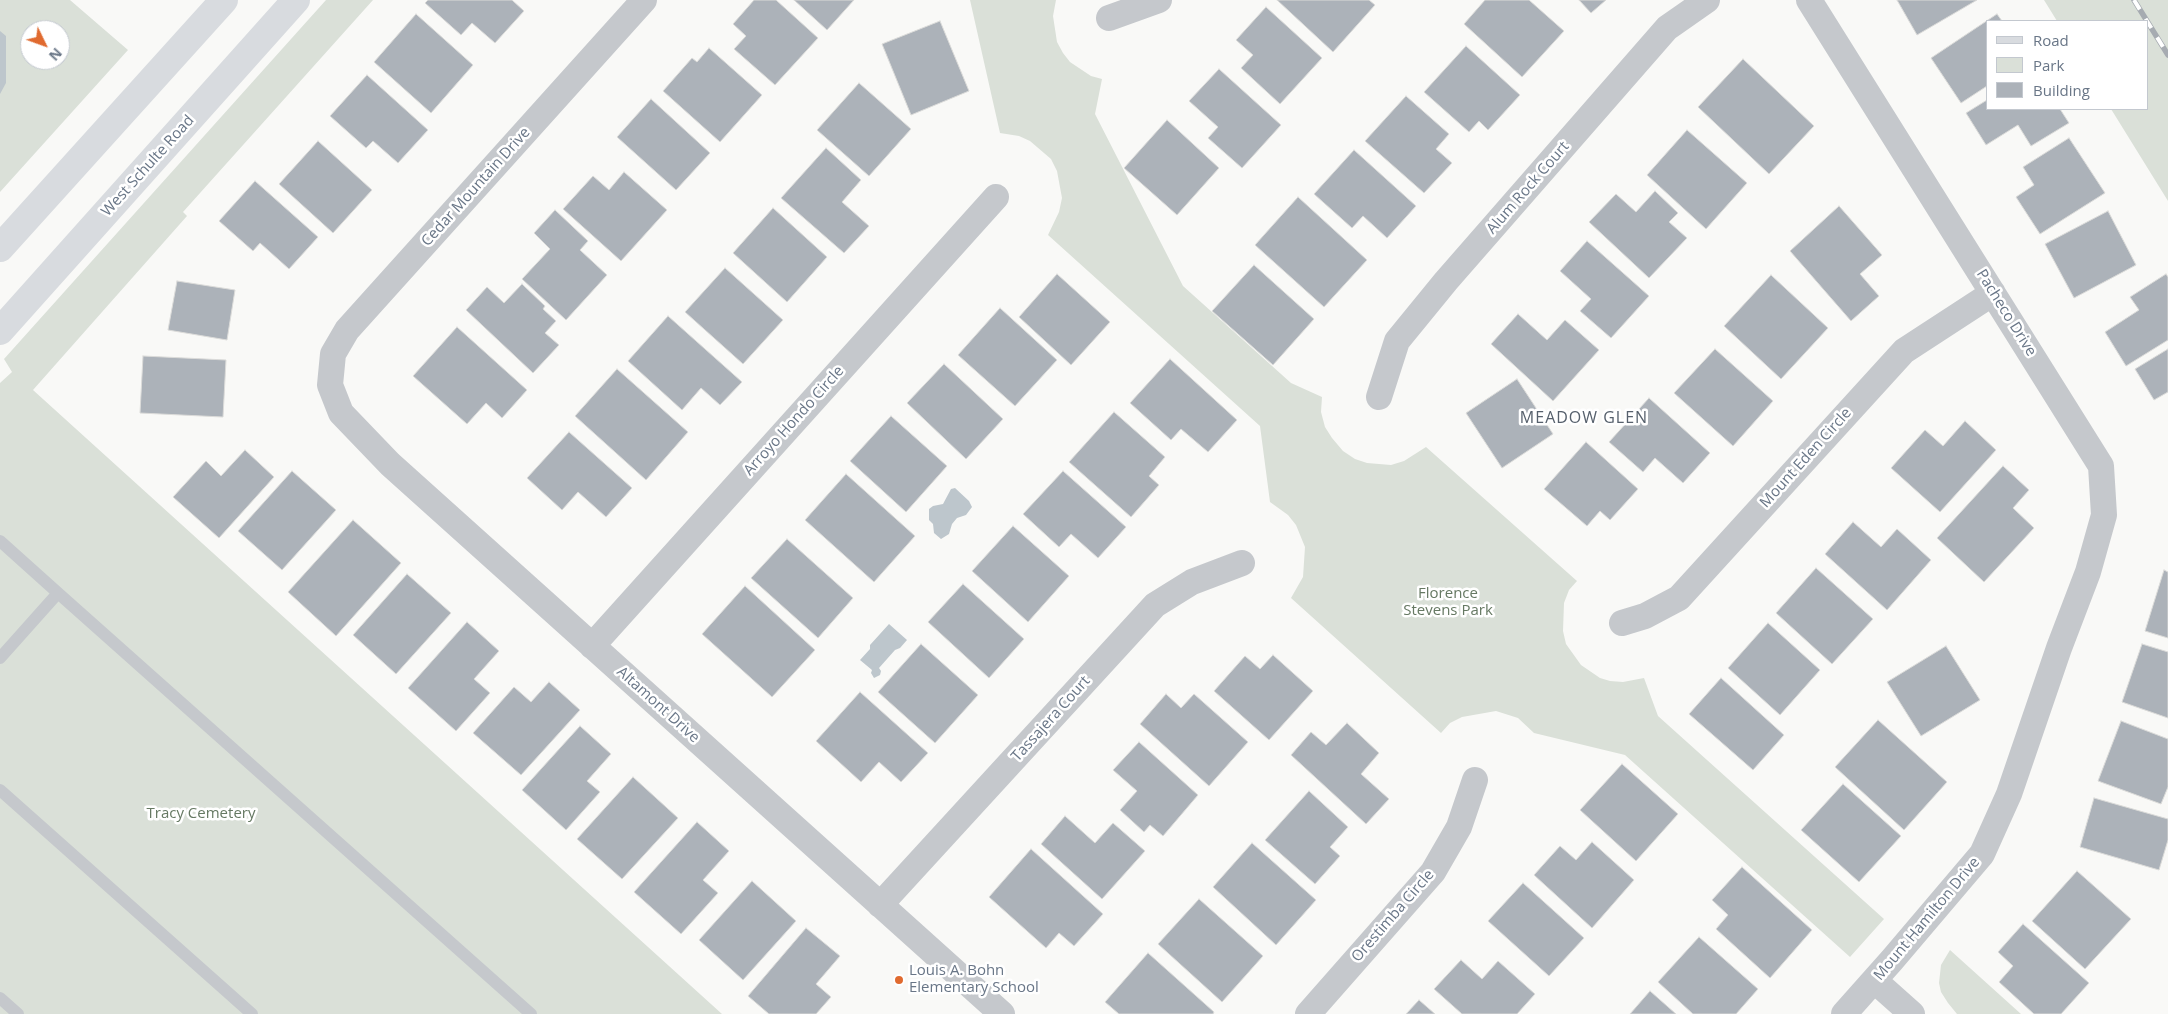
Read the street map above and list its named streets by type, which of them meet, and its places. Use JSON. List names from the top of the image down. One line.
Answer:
{"streets":{"main road":["West Schulte Road"],"street":["Cedar Mountain Drive","Alum Rock Court","Pacheco Drive","Arroyo Hondo Circle","Mount Eden Circle","Altamont Drive","Tassajera Court","Orestimba Circle","Mount Hamilton Drive"]},"crossings":[["Cedar Mountain Drive","Altamont Drive"],["Pacheco Drive","Mount Eden Circle"],["Pacheco Drive","Mount Hamilton Drive"],["Arroyo Hondo Circle","Altamont Drive"],["Altamont Drive","Tassajera Court"]],"districts":["MEADOW GLEN"],"parks":["Florence Stevens Park","Tracy Cemetery"],"places":["Louis A. Bohn Elementary School"],"legend":["Road","Park","Building"],"north":"bottom right"}
